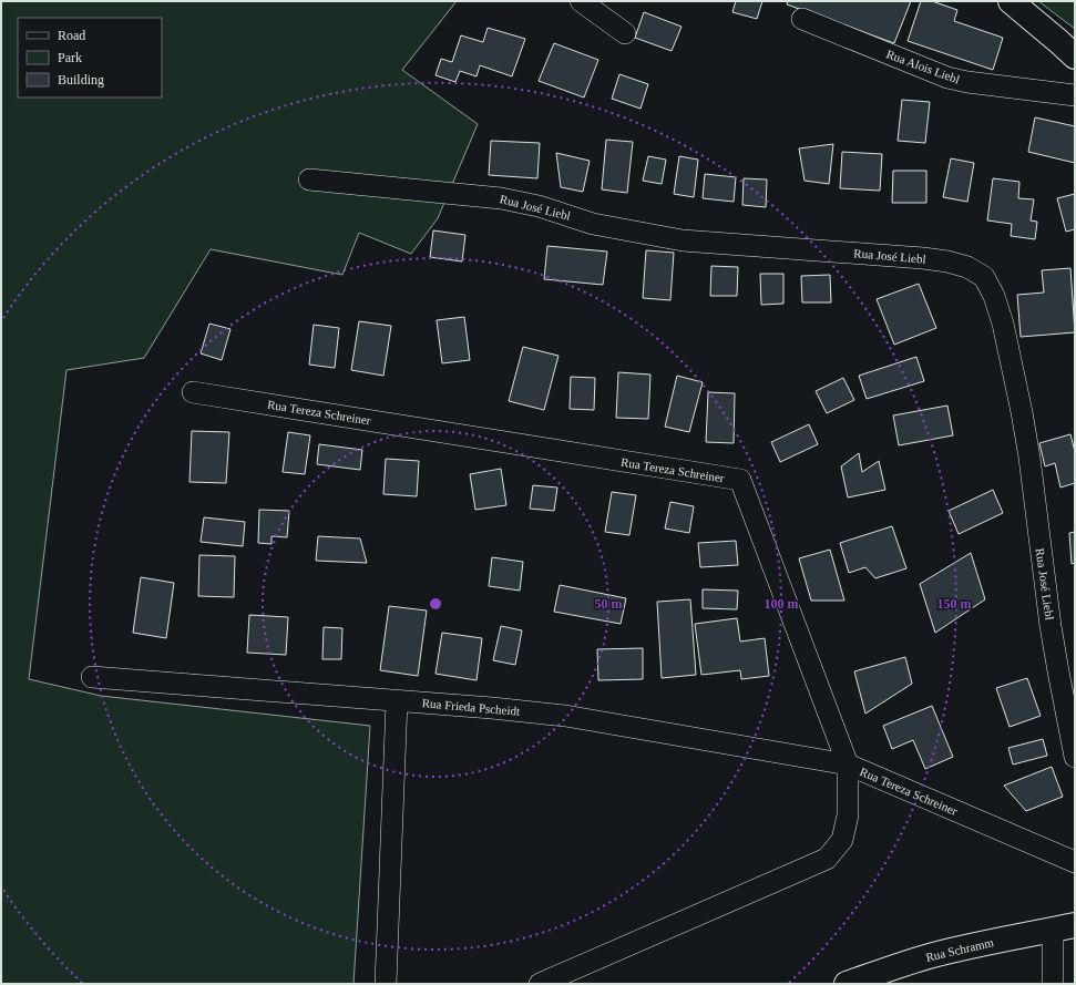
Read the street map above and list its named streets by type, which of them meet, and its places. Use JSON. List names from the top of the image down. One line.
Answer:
{"streets":{"street":["Rua Alois Liebl","Rua José Liebl","Rua Tereza Schreiner","Rua Frieda Pscheidt","Rua Schramm"]},"crossings":[["Rua Tereza Schreiner","Rua Frieda Pscheidt"]],"legend":["Road","Park","Building"],"rings":["50 m","100 m","150 m"]}
